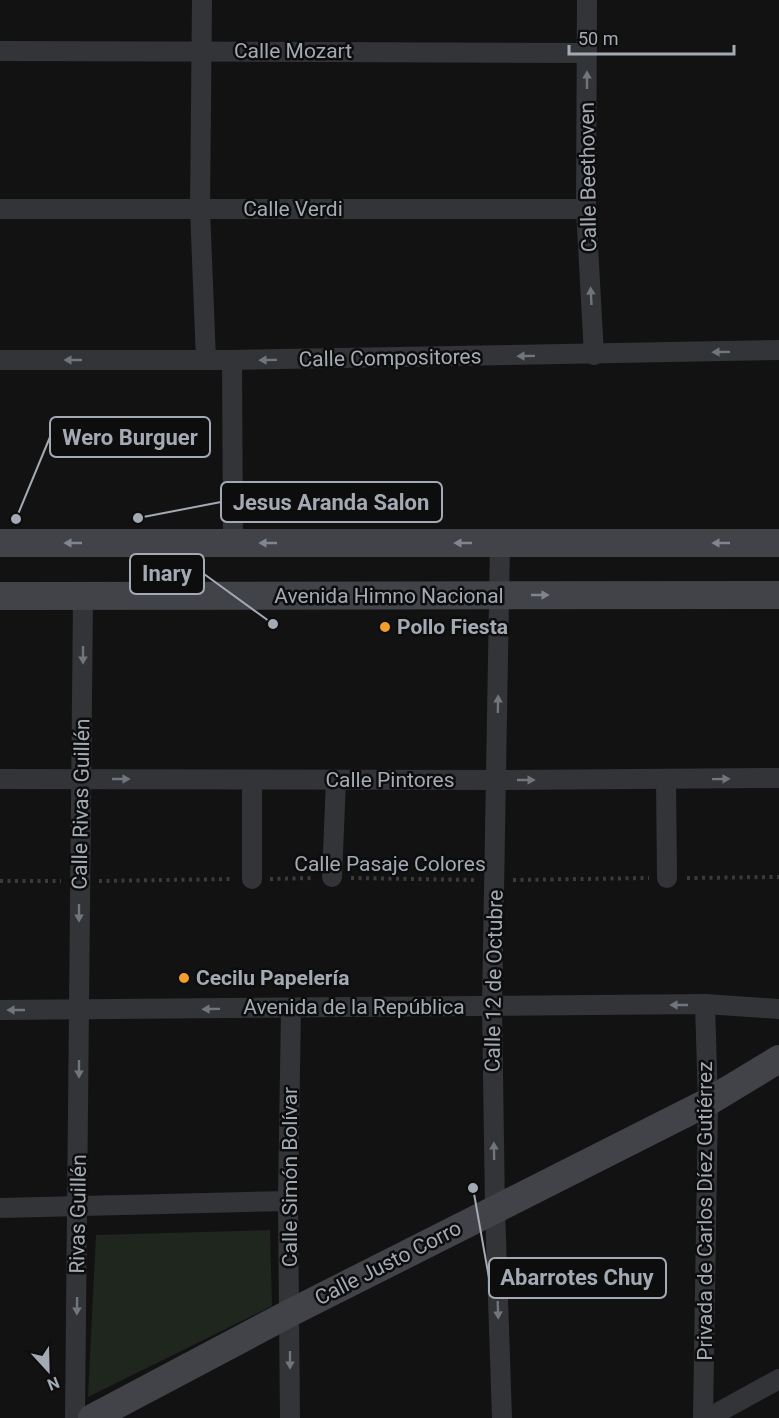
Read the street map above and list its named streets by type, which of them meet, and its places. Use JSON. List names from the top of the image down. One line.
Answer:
{"streets":{"main road":["Avenida Himno Nacional","Calle Justo Corro"],"street":["Calle Mozart","Calle Beethoven","Calle Verdi","Calle Compositores","Calle Pintores","Calle Rivas Guillén","Calle 12 de Octubre","Avenida de la República","Calle Simón Bolívar","Privada de Carlos Díez Gutiérrez","Rivas Guillén"],"path":["Calle Pasaje Colores"]},"crossings":[["Calle Mozart","Calle Beethoven"],["Calle Beethoven","Calle Verdi"],["Calle Beethoven","Calle Compositores"],["Avenida Himno Nacional","Calle Rivas Guillén"],["Avenida Himno Nacional","Calle 12 de Octubre"],["Calle Pintores","Calle Rivas Guillén"],["Calle Pintores","Calle 12 de Octubre"],["Calle Rivas Guillén","Calle Pasaje Colores"],["Calle Rivas Guillén","Avenida de la República"],["Calle Rivas Guillén","Rivas Guillén"],["Calle Pasaje Colores","Calle 12 de Octubre"],["Calle 12 de Octubre","Avenida de la República"],["Calle 12 de Octubre","Calle Justo Corro"],["Avenida de la República","Calle Simón Bolívar"],["Avenida de la República","Privada de Carlos Díez Gutiérrez"],["Avenida de la República","Rivas Guillén"],["Calle Simón Bolívar","Calle Justo Corro"],["Privada de Carlos Díez Gutiérrez","Calle Justo Corro"]],"one_way":["Calle Beethoven","Calle Compositores","Calle Pintores","Calle Rivas Guillén","Avenida de la República","Rivas Guillén"],"places":["Jesus Aranda Salon","Wero Burguer","Inary","Pollo Fiesta","Cecilu Papelería","Abarrotes Chuy"],"scale_bar":"50 m","north":"bottom"}
